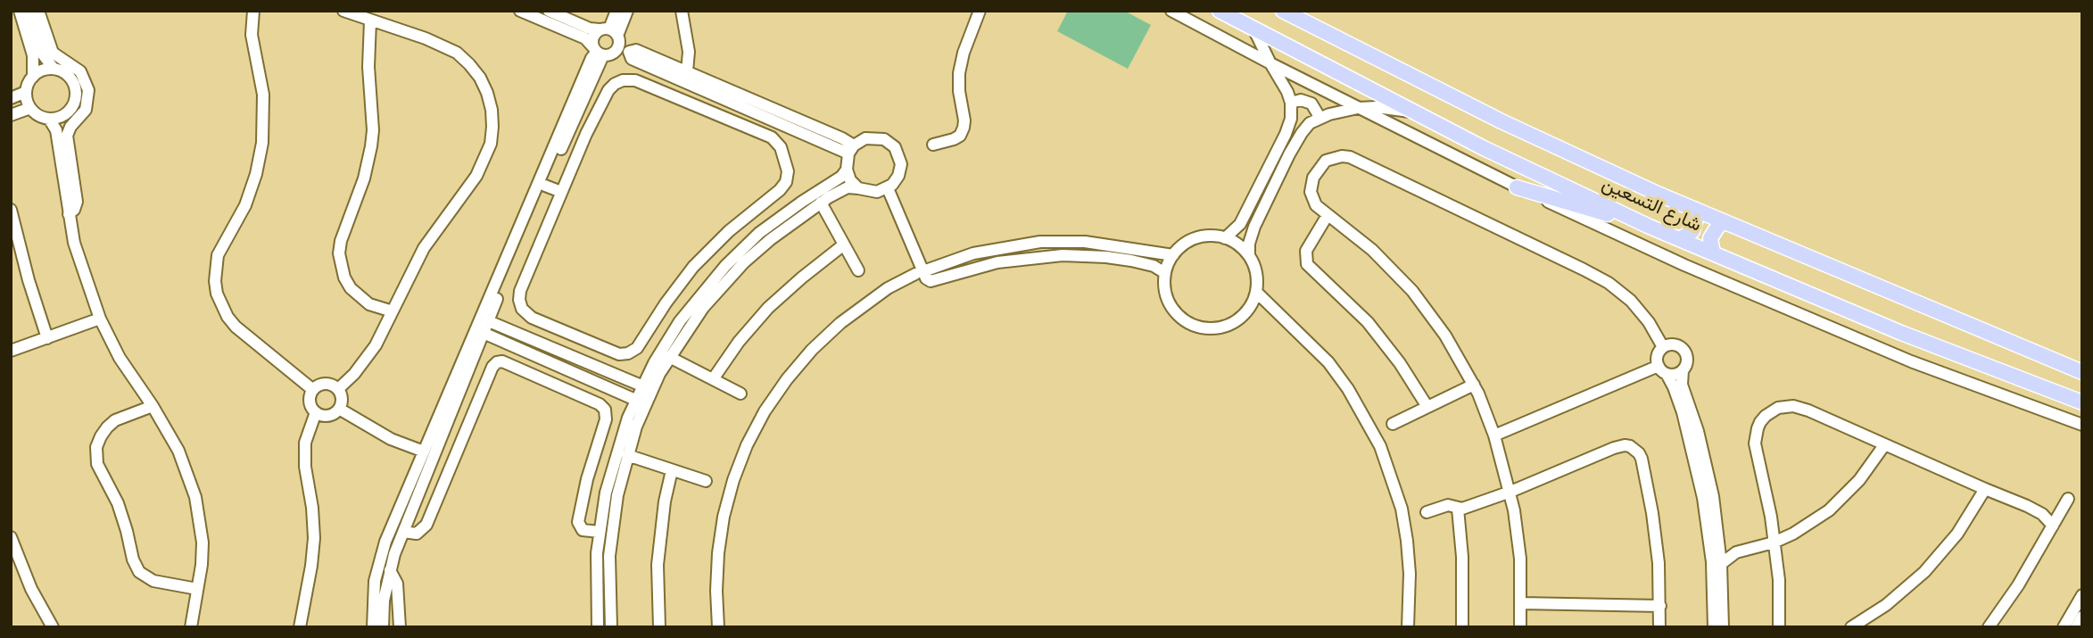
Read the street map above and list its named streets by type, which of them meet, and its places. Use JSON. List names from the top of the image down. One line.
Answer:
{"streets":{"main road":["شارع التسعين"]}}
